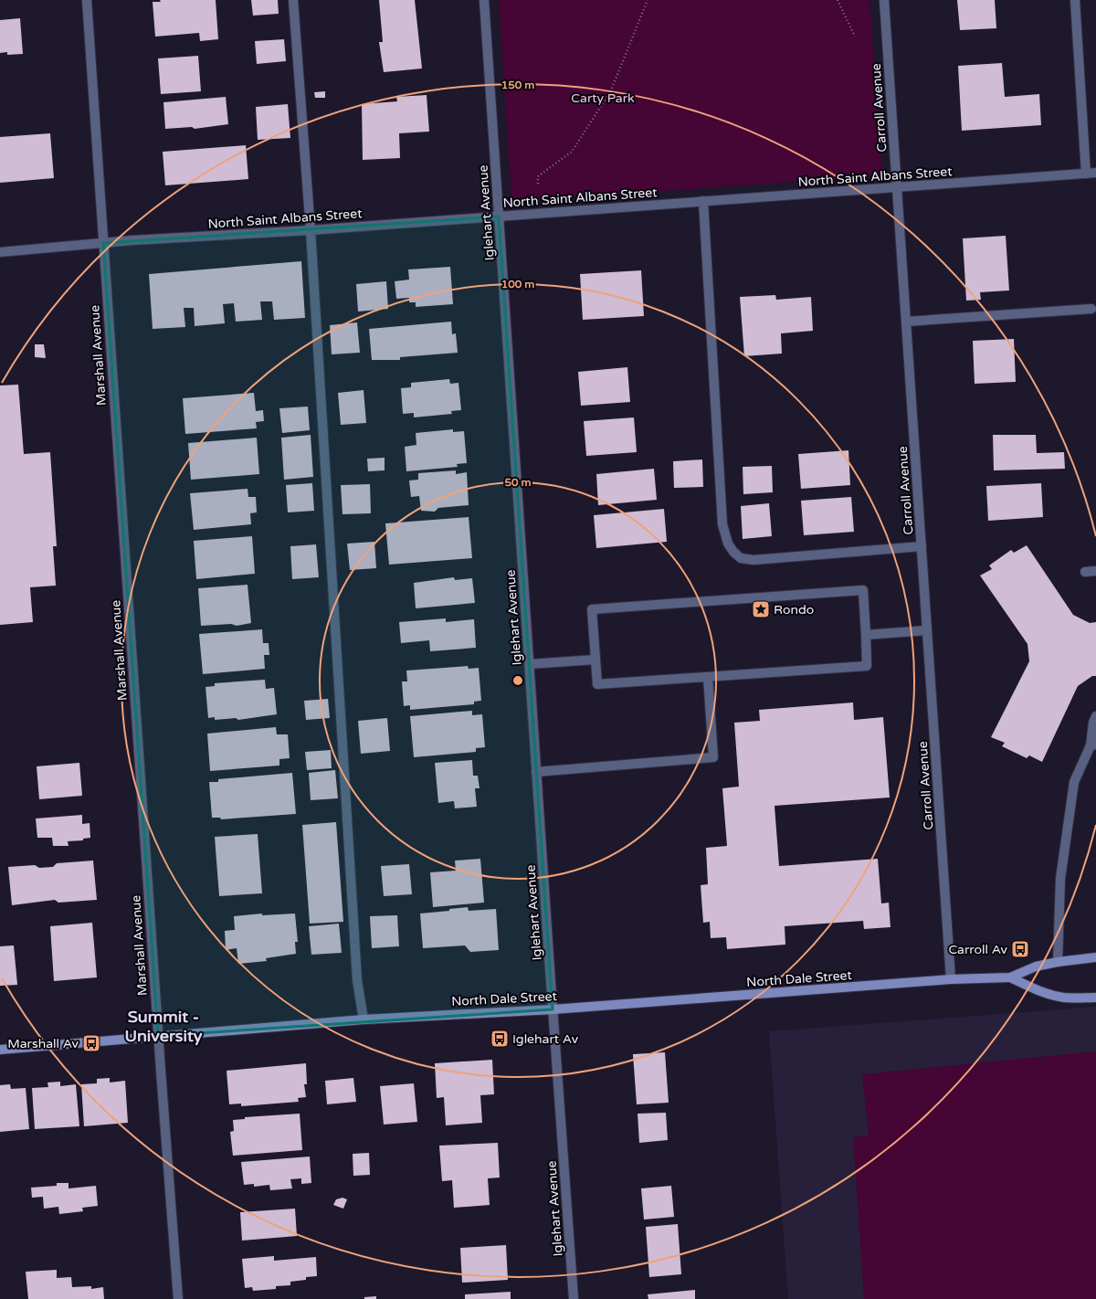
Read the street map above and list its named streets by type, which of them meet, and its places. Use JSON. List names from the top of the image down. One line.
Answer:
{"streets":{"main road":["North Dale Street"],"street":["Carroll Avenue","North Saint Albans Street","Iglehart Avenue","Marshall Avenue"]},"crossings":[["Carroll Avenue","North Saint Albans Street"],["Carroll Avenue","North Dale Street"],["North Saint Albans Street","Iglehart Avenue"],["North Saint Albans Street","Marshall Avenue"],["Iglehart Avenue","North Dale Street"],["Marshall Avenue","North Dale Street"]],"districts":["Summit - University"],"parks":["Carty Park"],"places":{"place":["Rondo"],"bus stop":["Carroll Av","Iglehart Av","Marshall Av"]},"rings":["150 m","100 m","50 m"]}
